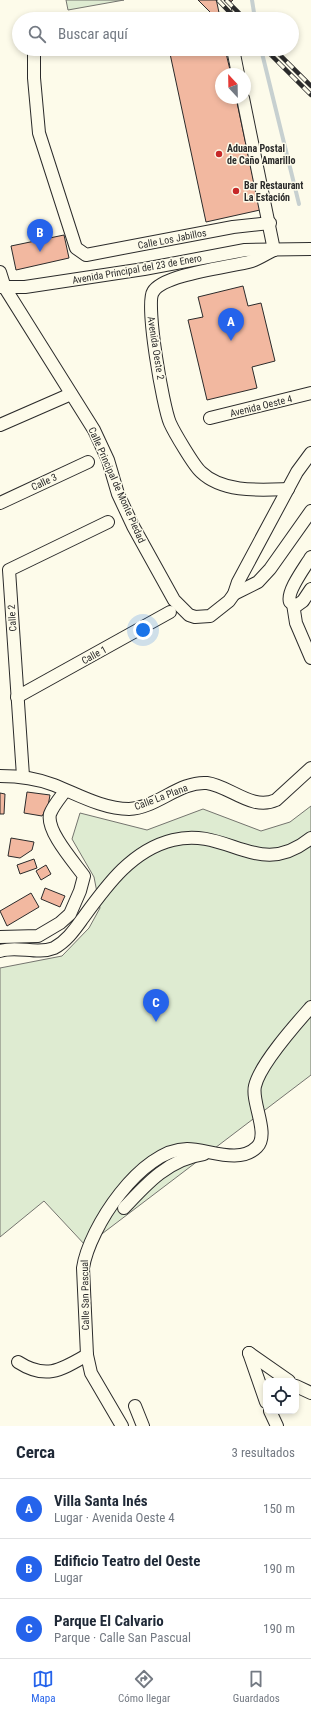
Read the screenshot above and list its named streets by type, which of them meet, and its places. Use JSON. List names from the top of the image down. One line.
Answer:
{"streets":{"street":["Calle Los Jabillos","Avenida Principal del 23 de Enero","Avenida Oeste 2","Avenida Oeste 4","Calle 3","Calle Principal de Monte Piedad","Calle 2","Calle 1","Calle La Plana","Calle San Pascual"]},"crossings":[["Avenida Principal del 23 de Enero","Avenida Oeste 2"],["Avenida Principal del 23 de Enero","Calle Principal de Monte Piedad"],["Avenida Oeste 2","Calle Principal de Monte Piedad"],["Calle 2","Calle 1"],["Calle 2","Calle La Plana"]],"places":["Aduana Postal de Caño Amarillo","Bar Restaurant La Estación"],"north":"top","page":{"search":"Buscar aquí","pins":["B","A","C"],"heading":["Cerca","3 resultados"],"list":[{"mark":"A","name":"Villa Santa Inés","note":"Lugar · Avenida Oeste 4","value":"150 m"},{"mark":"B","name":"Edificio Teatro del Oeste","note":"Lugar","value":"190 m"},{"mark":"C","name":"Parque El Calvario","note":"Parque · Calle San Pascual","value":"190 m"}],"nav":["Mapa","Cómo llegar","Guardados"]}}
